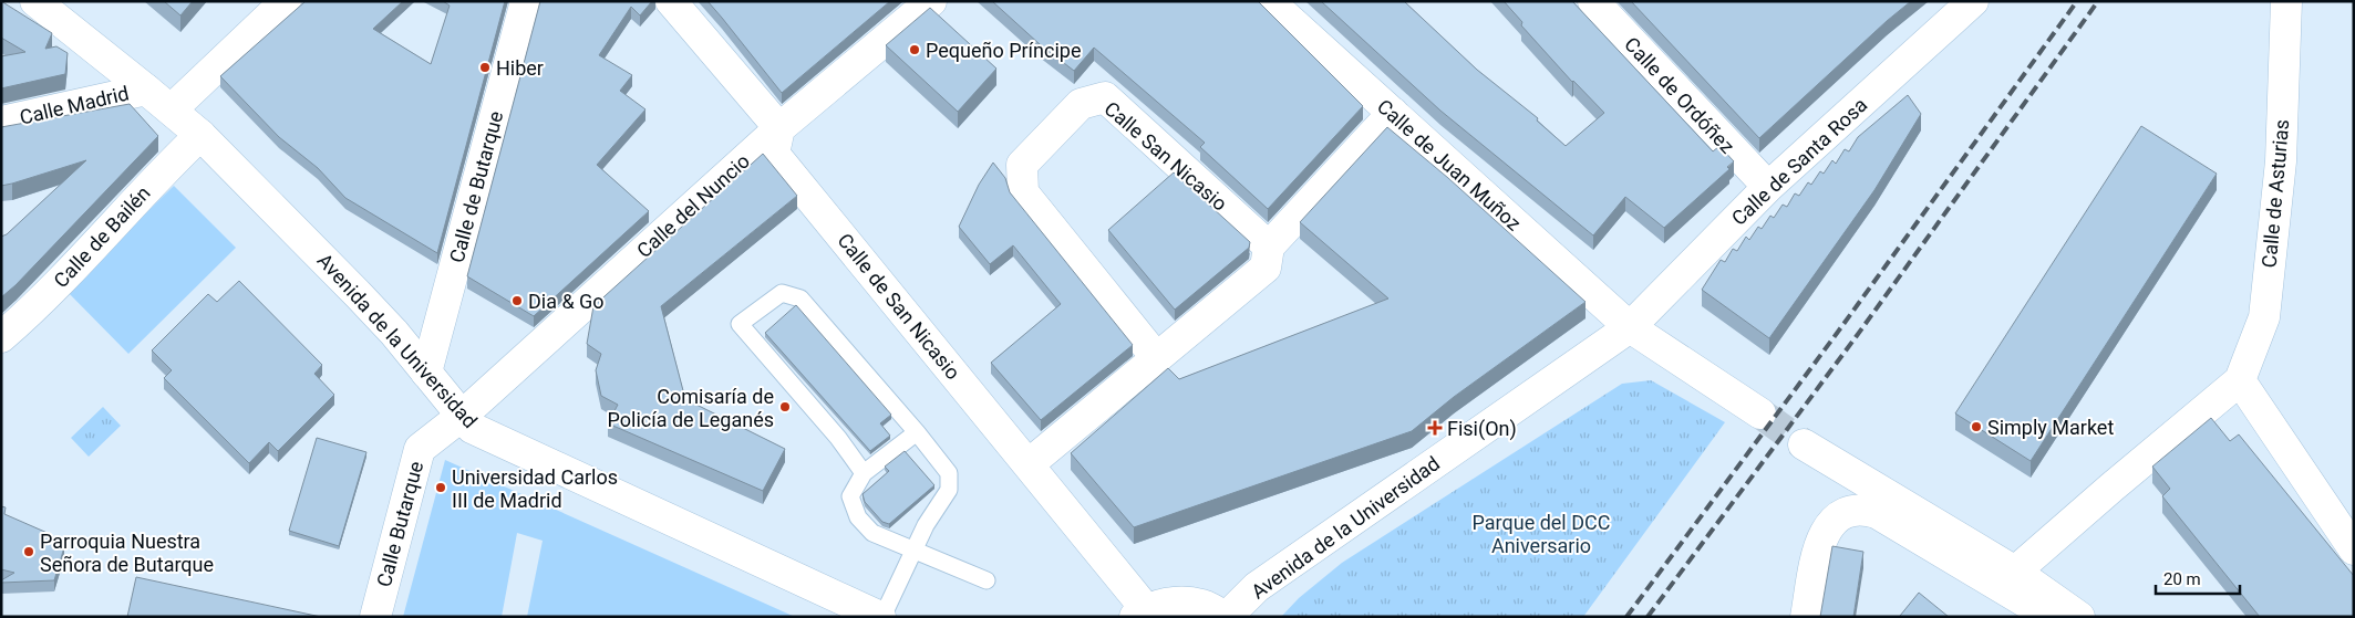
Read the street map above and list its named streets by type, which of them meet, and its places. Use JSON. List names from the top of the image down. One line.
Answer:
{"streets":{"street":["Calle de Ordóñez","Calle Madrid","Calle San Nicasio","Calle de Santa Rosa","Calle de Juan Muñoz","Calle de Butarque","Calle de Asturias","Calle del Nuncio","Calle de Bailén","Calle de San Nicasio","Avenida de la Universidad","Calle Butarque"]},"crossings":[["Calle de Ordóñez","Calle de Santa Rosa"],["Calle Madrid","Avenida de la Universidad"],["Calle de Santa Rosa","Calle de Juan Muñoz"],["Calle de Santa Rosa","Avenida de la Universidad"],["Calle de Juan Muñoz","Avenida de la Universidad"],["Calle de Butarque","Avenida de la Universidad"],["Calle del Nuncio","Calle de San Nicasio"],["Calle del Nuncio","Avenida de la Universidad"],["Calle del Nuncio","Calle Butarque"],["Calle de Bailén","Avenida de la Universidad"],["Avenida de la Universidad","Calle Butarque"]],"parks":["Parque del DCC Aniversario"],"places":{"other":["Pequeño Príncipe","Hiber","Dia & Go","Comisaría de Policía de Leganés","Simply Market","Universidad Carlos III de Madrid","Parroquia Nuestra Señora de Butarque"],"health":["Fisi(On)"]},"scale_bar":"20 m"}
